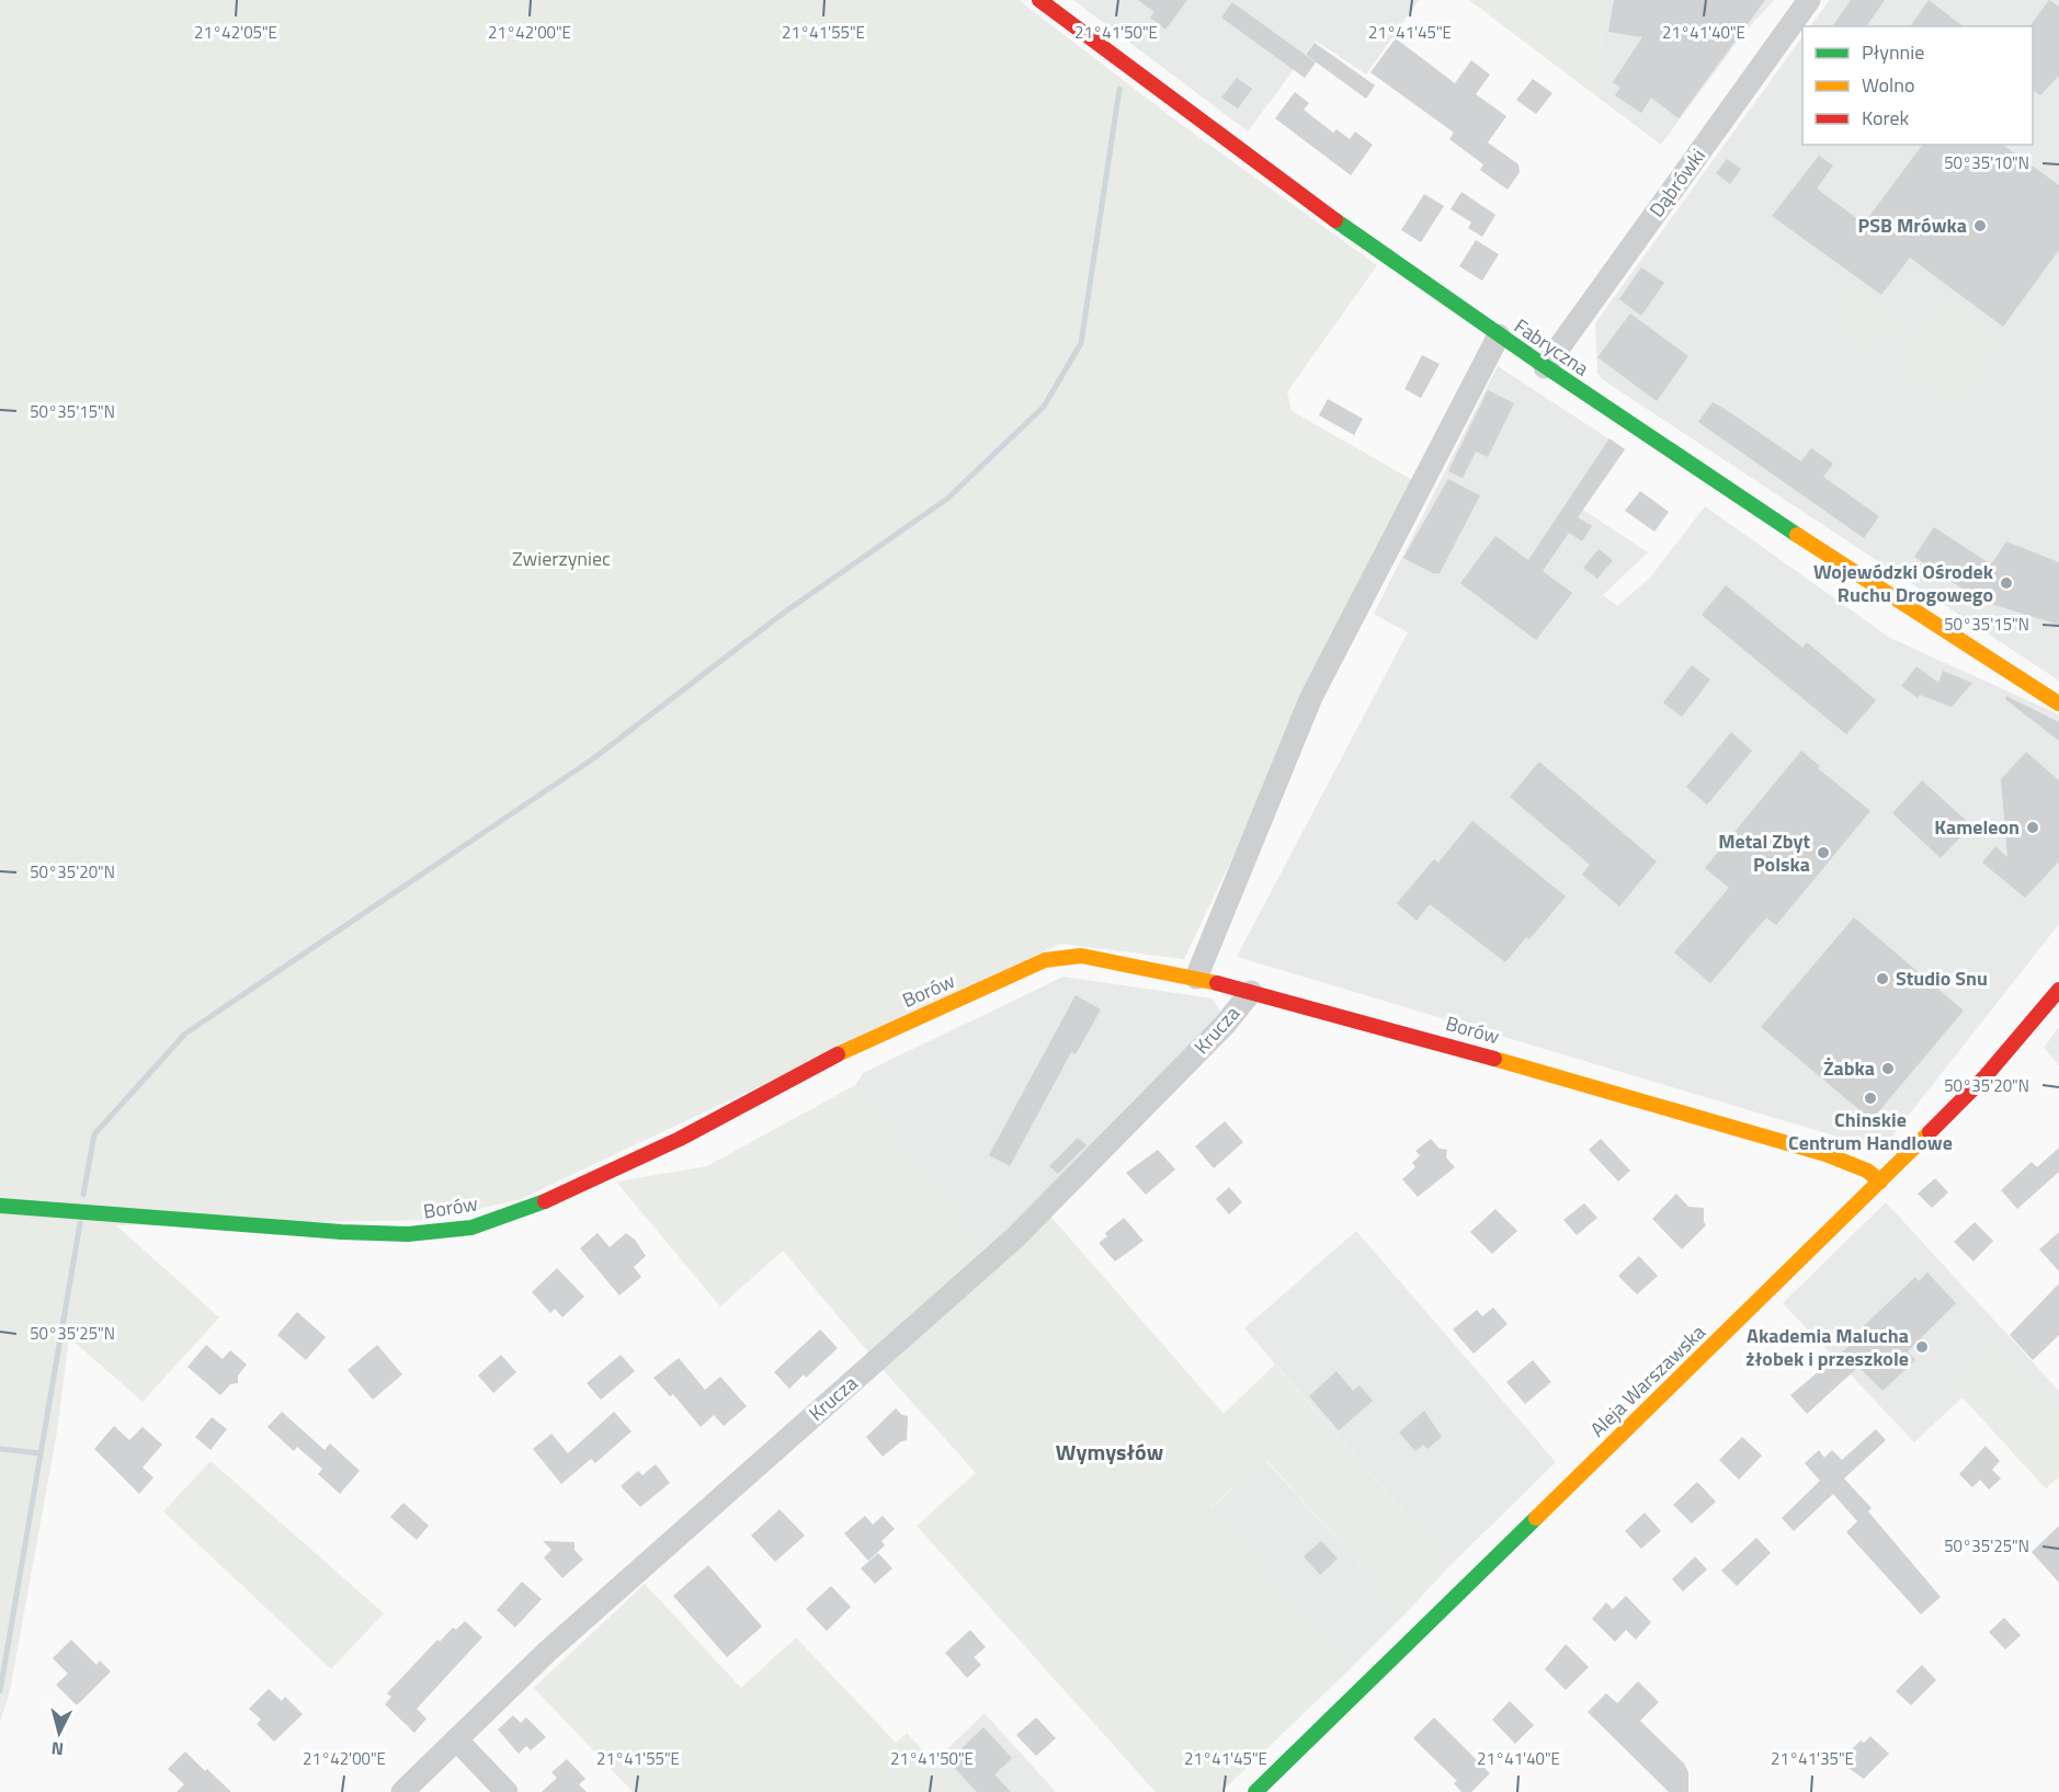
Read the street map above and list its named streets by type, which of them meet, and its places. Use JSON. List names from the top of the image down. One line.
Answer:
{"streets":{"street":["Dąbrówki","Fabryczna","Borów","Krucza","Aleja Warszawska"]},"crossings":[["Dąbrówki","Fabryczna"],["Borów","Krucza"],["Borów","Aleja Warszawska"]],"districts":["Wymysłów"],"parks":["Zwierzyniec"],"places":["PSB Mrówka","Wojewódzki Ośrodek Ruchu Drogowego","Kameleon","Metal Zbyt Polska","Studio Snu","Żabka","Chinskie Centrum Handlowe","Akademia Malucha żłobek i przeszkole"],"legend":["Płynnie","Wolno","Korek"],"north":"bottom","coordinates":["21°42'05\"E","21°42'00\"E","21°41'55\"E","21°41'50\"E","21°41'45\"E","21°41'40\"E","50°35'10\"N","50°35'15\"N","50°35'20\"N","50°35'25\"N","21°41'35\"E"]}
